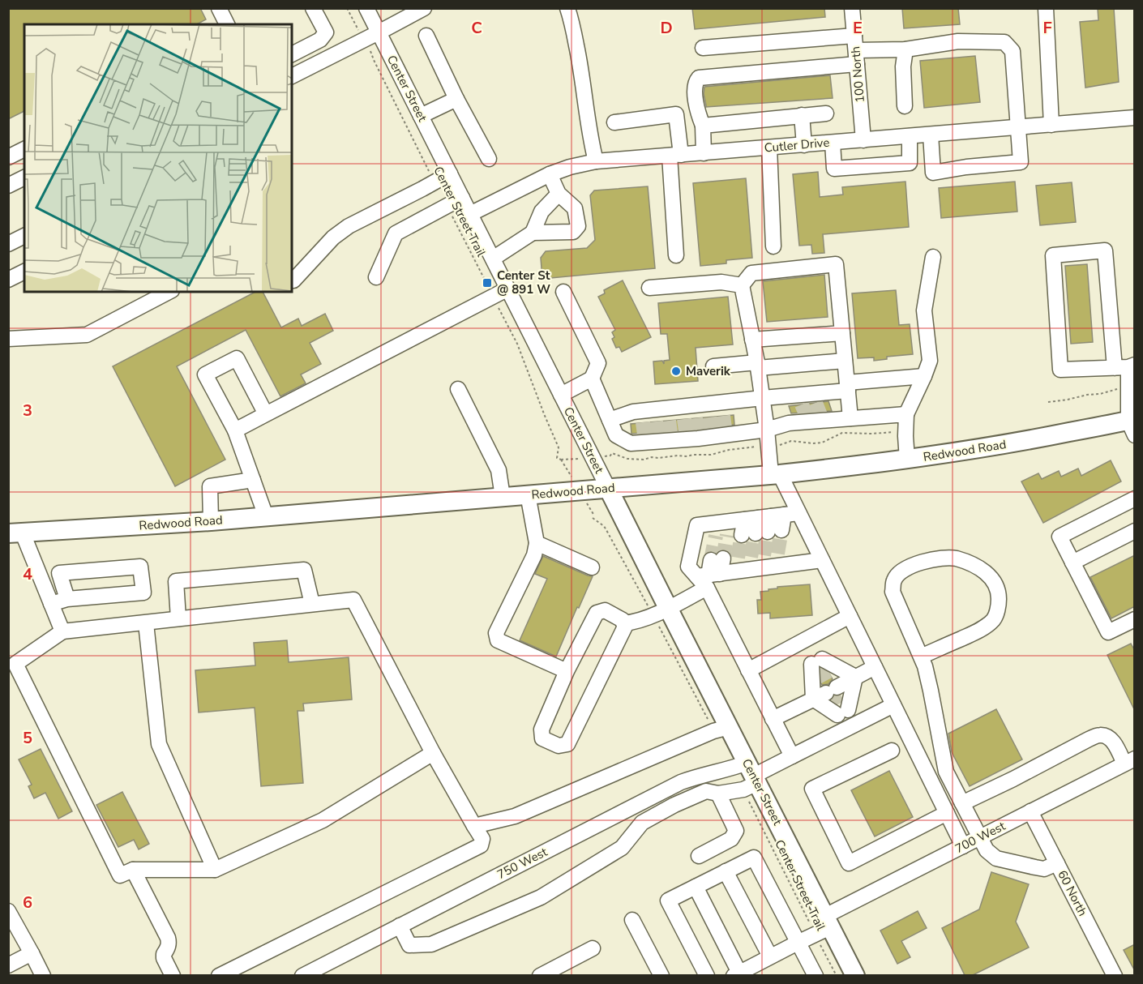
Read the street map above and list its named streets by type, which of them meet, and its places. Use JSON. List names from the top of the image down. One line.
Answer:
{"streets":{"main road":["Center Street","Redwood Road"],"street":["100 North","Cutler Drive","700 West","750 West","60 North"],"path":["Center Street Trail"]},"crossings":[["100 North","Cutler Drive"],["Center Street","Cutler Drive"],["Center Street","Center Street Trail"],["Center Street","Redwood Road"],["Center Street","700 West"],["Center Street","750 West"],["Center Street Trail","700 West"],["Center Street Trail","750 West"],["700 West","60 North"]],"places":{"transit":["Center St @ 891 W"],"other":["Maverik"]},"grid":{"columns":["C","D","E","F"],"rows":["3","4","5","6"]}}
